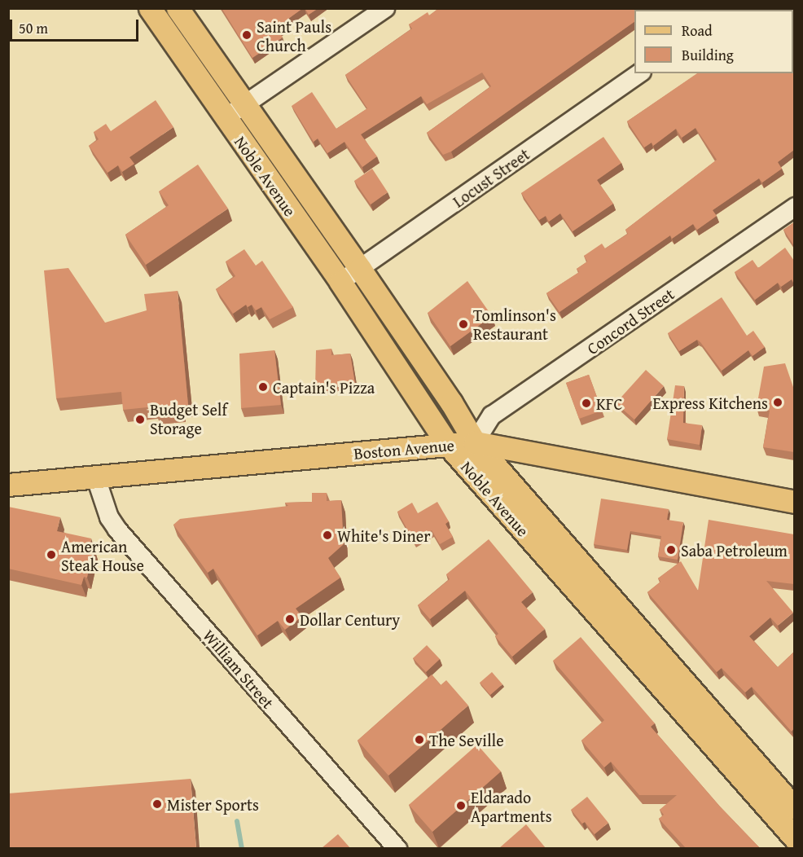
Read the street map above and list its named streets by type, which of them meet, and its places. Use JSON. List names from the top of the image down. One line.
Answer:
{"streets":{"main road":["Noble Avenue","Boston Avenue"],"street":["Locust Street","Concord Street","William Street"]},"crossings":[["Noble Avenue","Locust Street"],["Noble Avenue","Concord Street"],["Noble Avenue","Boston Avenue"],["Concord Street","Boston Avenue"],["Boston Avenue","William Street"]],"places":["Saint Pauls Church","Tomlinson's Restaurant","Captain's Pizza","Express Kitchens","KFC","Budget Self Storage","White's Diner","Saba Petroleum","American Steak House","Dollar Century","The Seville","Mister Sports","Eldarado Apartments"],"legend":["Road","Building"],"scale_bar":"50 m"}
